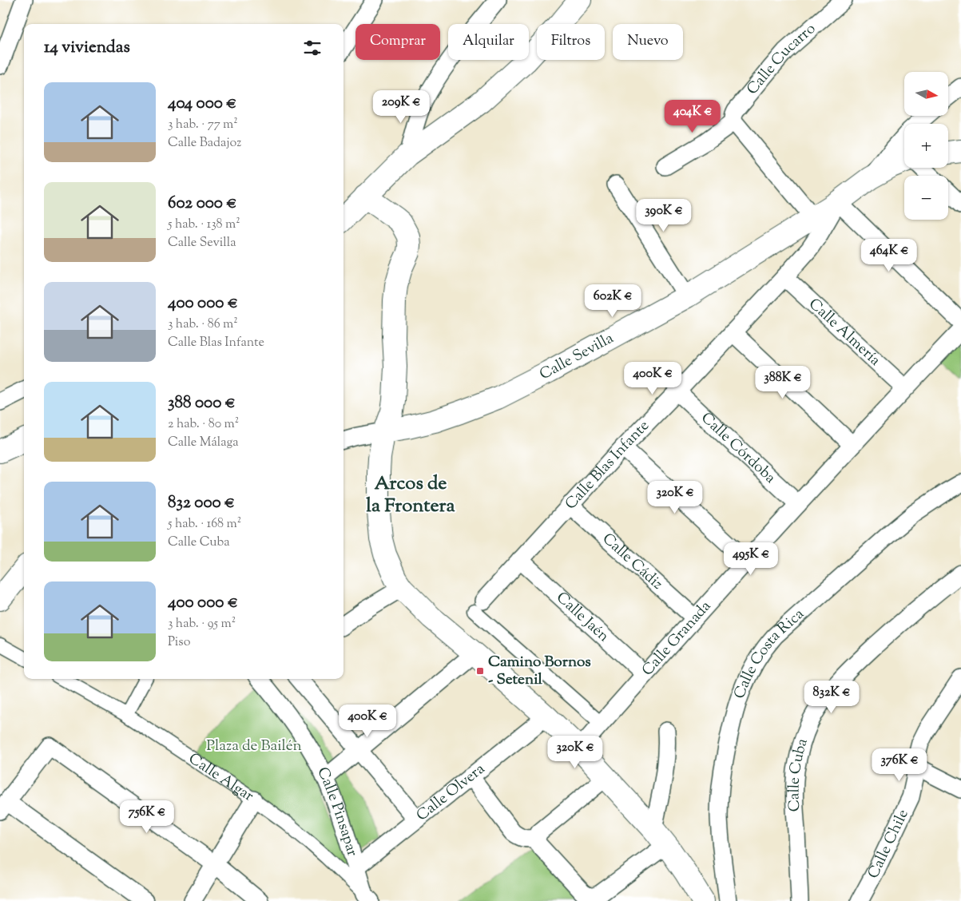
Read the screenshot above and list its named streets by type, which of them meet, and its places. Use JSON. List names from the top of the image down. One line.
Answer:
{"streets":{"street":["Calle Cucarro","Calle Almería","Calle Sevilla","Calle Córdoba","Calle Blas Infante","Calle Cádiz","Calle Jaén","Calle Granada","Calle Costa Rica","Calle Cuba","Calle Algar","Calle Olvera","Calle Pinsapar","Calle Chile"]},"crossings":[["Calle Almería","Calle Blas Infante"],["Calle Almería","Calle Granada"],["Calle Sevilla","Calle Blas Infante"],["Calle Córdoba","Calle Blas Infante"],["Calle Córdoba","Calle Granada"],["Calle Blas Infante","Calle Cádiz"],["Calle Blas Infante","Calle Jaén"],["Calle Cádiz","Calle Granada"],["Calle Jaén","Calle Granada"],["Calle Algar","Calle Pinsapar"],["Calle Olvera","Calle Pinsapar"]],"districts":["Arcos de la Frontera"],"parks":["Plaza de Bailén"],"places":{"transit":["Camino Bornos - Setenil"]},"north":"right","page":{"chip":["Comprar","Alquilar","Filtros","Nuevo"],"heading":"14 viviendas","map_buttons":["+","−"],"list":[{"name":"404 000 €","note":"3 hab. · 77 m² · Calle Badajoz"},{"name":"602 000 €","note":"5 hab. · 138 m² · Calle Sevilla"},{"name":"400 000 €","note":"3 hab. · 86 m² · Calle Blas Infante"},{"name":"388 000 €","note":"2 hab. · 80 m² · Calle Málaga"},{"name":"832 000 €","note":"5 hab. · 168 m² · Calle Cuba"},{"name":"400 000 €","note":"3 hab. · 95 m² · Piso"}],"price":["209K €","404K €","390K €","464K €","602K €","400K €","388K €","320K €","495K €","832K €","400K €","320K €","376K €","756K €"]}}
